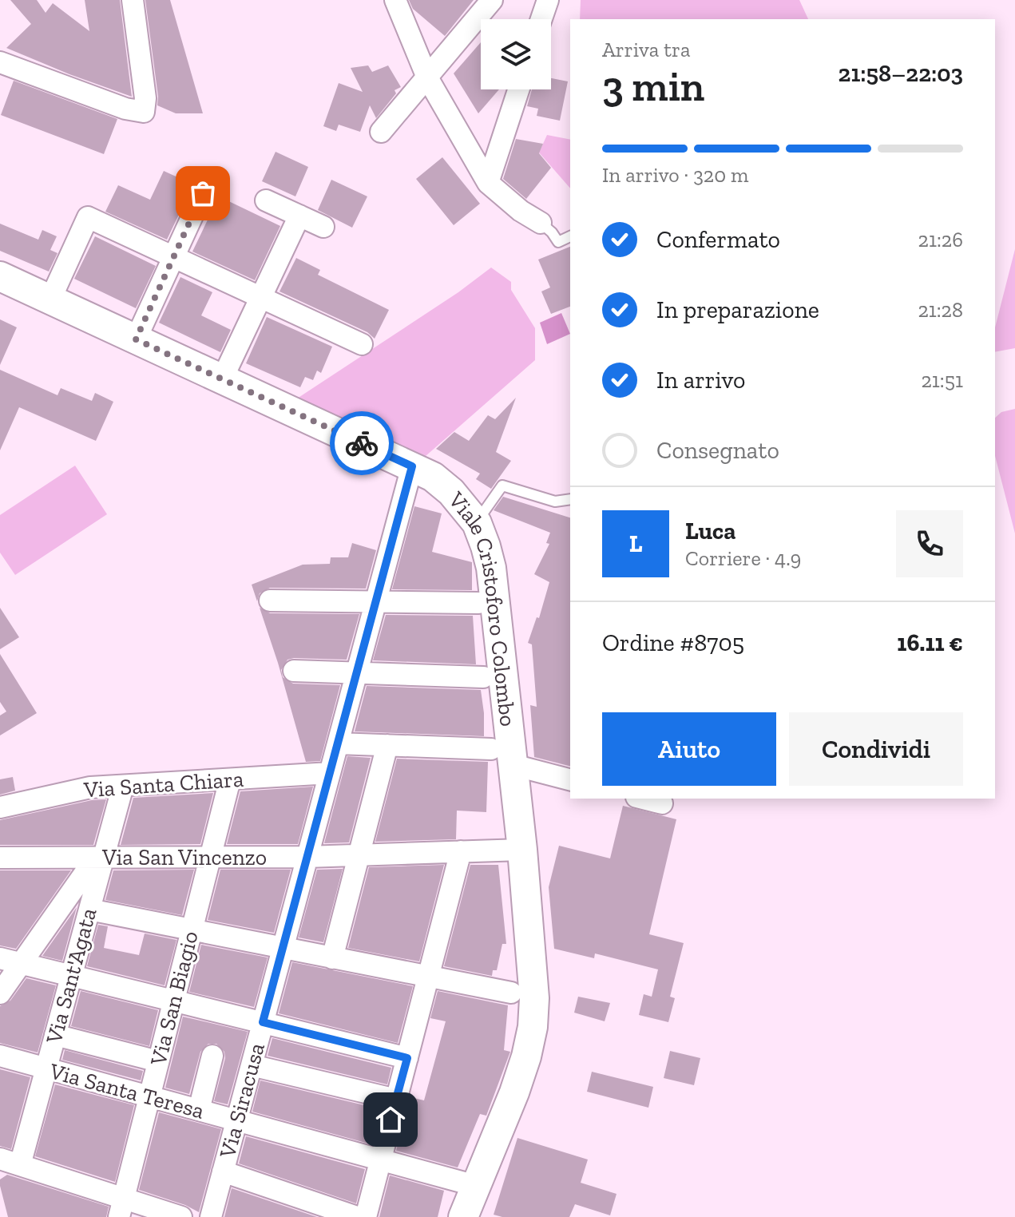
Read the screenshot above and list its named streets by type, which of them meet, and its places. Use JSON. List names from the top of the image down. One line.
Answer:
{"streets":{"street":["Viale Cristoforo Colombo","Via Santa Chiara","Via San Vincenzo","Via Sant'Agata","Via San Biagio","Via Santa Teresa","Via Siracusa"]},"crossings":[["Viale Cristoforo Colombo","Via San Vincenzo"],["Viale Cristoforo Colombo","Via Santa Teresa"],["Viale Cristoforo Colombo","Via Siracusa"],["Via Santa Chiara","Via Sant'Agata"],["Via Santa Chiara","Via San Biagio"],["Via Santa Chiara","Via Siracusa"],["Via San Vincenzo","Via Sant'Agata"],["Via San Vincenzo","Via San Biagio"],["Via San Vincenzo","Via Siracusa"],["Via Sant'Agata","Via Santa Teresa"],["Via San Biagio","Via Santa Teresa"],["Via Santa Teresa","Via Siracusa"]],"page":{"heading":["3 min","Arriva tra","21:58–22:03"],"panel":["Luca","Corriere · 4.9","Ordine #8705","16.11 €"],"bar":"In arrivo · 320 m","list":[["Confermato","21:26"],["In preparazione","21:28"],["In arrivo","21:51"],"Consegnato"],"round":"L","buttons":["Aiuto","Condividi"]}}
